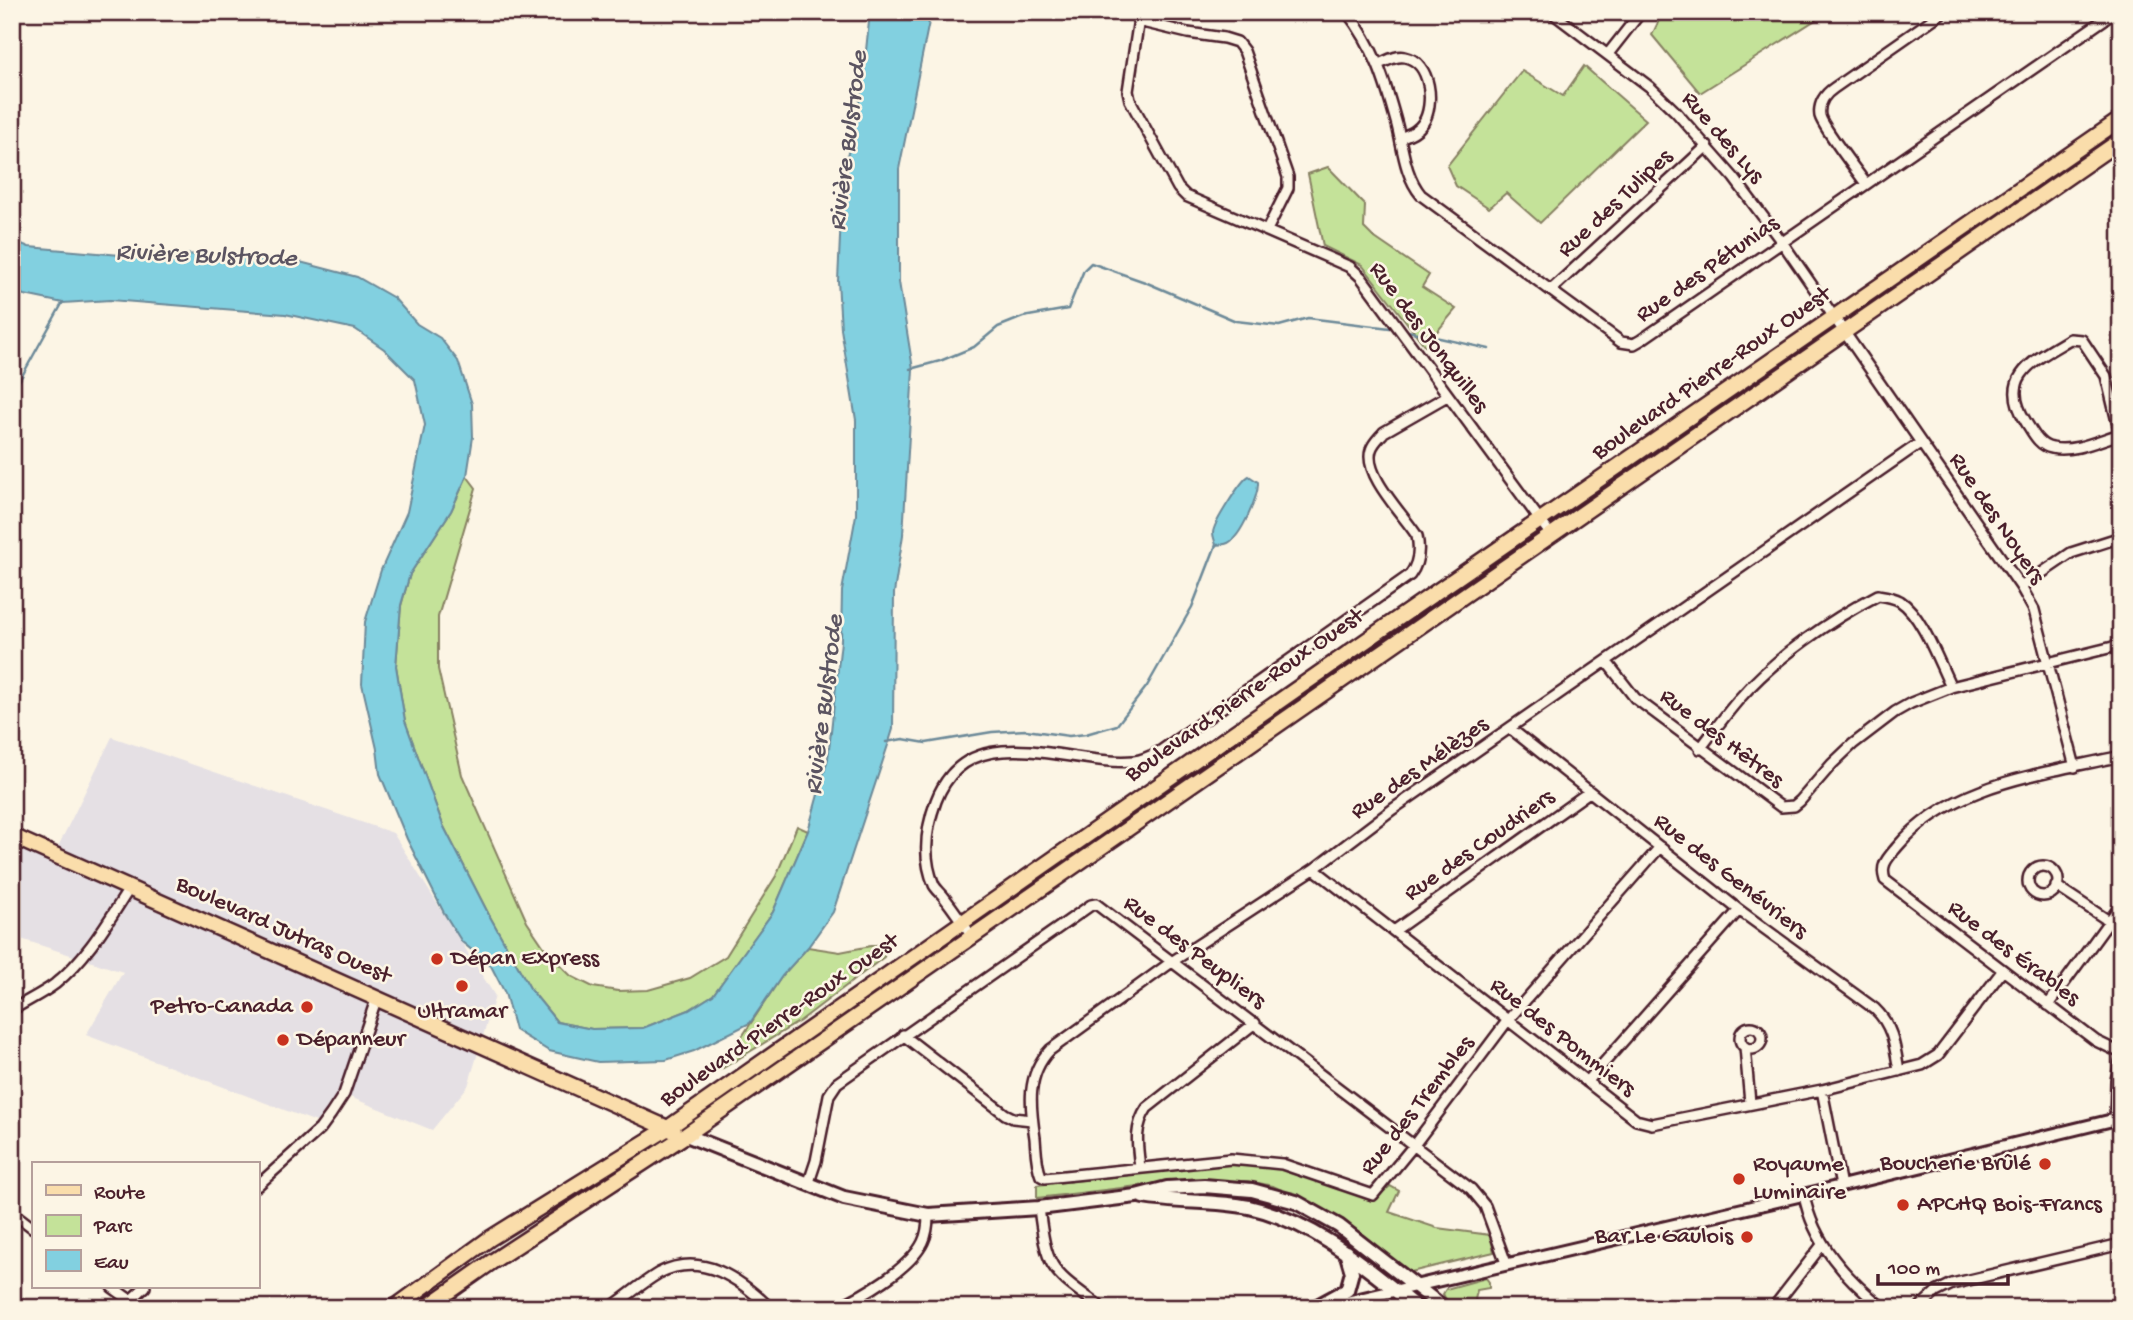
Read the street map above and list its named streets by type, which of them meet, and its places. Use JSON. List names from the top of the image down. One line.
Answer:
{"streets":{"main road":["Boulevard Pierre-Roux Ouest","Boulevard Jutras Ouest"],"street":["Rue des Lys","Rue des Tulipes","Rue des Pétunias","Rue des Jonquilles","Rue des Noyers","Rue des Hêtres","Rue des Mélèzes","Rue des Coudriers","Rue des Genévriers","Rue des Peupliers","Rue des Érables","Rue des Pommiers","Rue des Trembles"]},"crossings":[["Rue des Lys","Rue des Tulipes"],["Rue des Lys","Rue des Pétunias"],["Rue des Lys","Boulevard Pierre-Roux Ouest"],["Rue des Lys","Rue des Noyers"],["Rue des Tulipes","Rue des Pétunias"],["Rue des Jonquilles","Boulevard Pierre-Roux Ouest"],["Boulevard Pierre-Roux Ouest","Rue des Noyers"],["Boulevard Pierre-Roux Ouest","Boulevard Jutras Ouest"],["Rue des Noyers","Rue des Hêtres"],["Rue des Noyers","Rue des Mélèzes"],["Rue des Noyers","Rue des Érables"],["Rue des Hêtres","Rue des Mélèzes"],["Rue des Mélèzes","Rue des Genévriers"],["Rue des Mélèzes","Rue des Peupliers"],["Rue des Mélèzes","Rue des Pommiers"],["Rue des Mélèzes","Rue des Trembles"],["Rue des Coudriers","Rue des Genévriers"],["Rue des Coudriers","Rue des Pommiers"],["Rue des Genévriers","Rue des Pommiers"],["Rue des Genévriers","Rue des Trembles"],["Boulevard Jutras Ouest","Rue des Peupliers"],["Rue des Peupliers","Rue des Trembles"],["Rue des Érables","Rue des Pommiers"],["Rue des Pommiers","Rue des Trembles"]],"water":["Rivière Bulstrode"],"places":["Dépan Express","Ultramar","Petro-Canada","Dépanneur","Boucherie Brûlé","Royaume Luminaire","APCHQ Bois-Francs","Bar Le Gaulois"],"legend":["Route","Parc","Eau"],"scale_bar":"100 m"}
